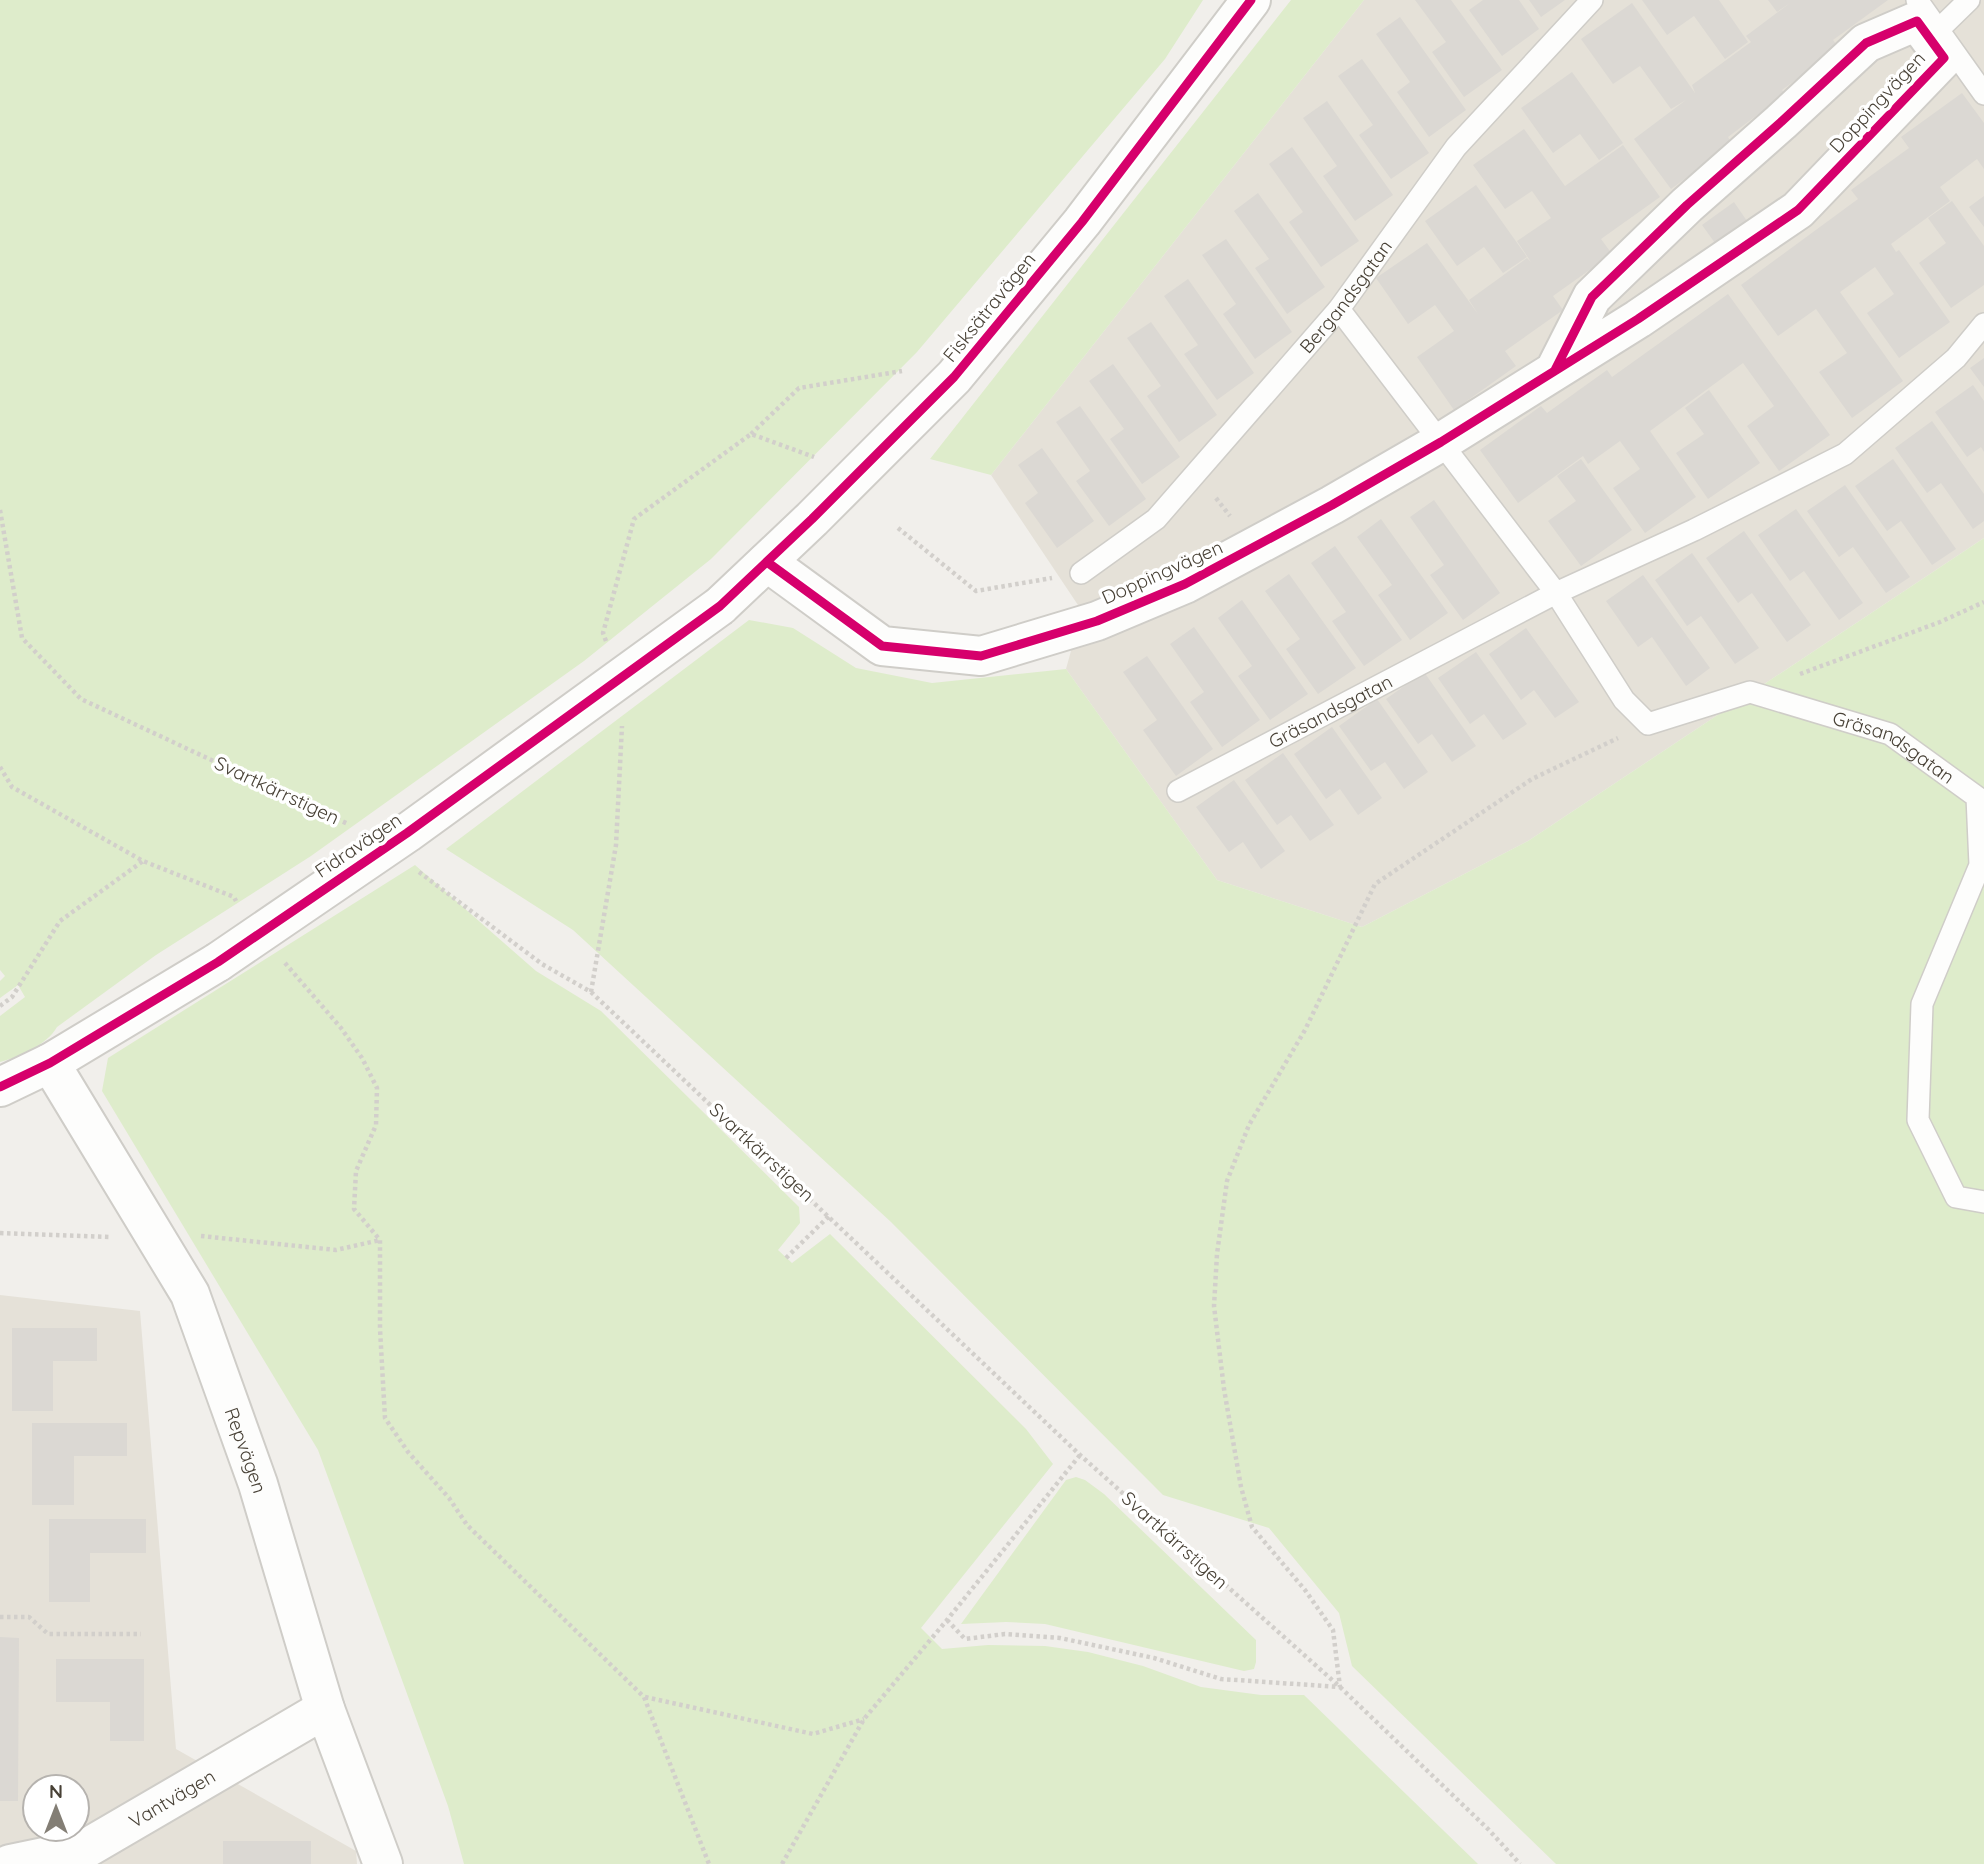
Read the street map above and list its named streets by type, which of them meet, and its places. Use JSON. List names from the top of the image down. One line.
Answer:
{"streets":{"street":["Doppingvägen","Fisksätravägen","Fidravägen","Repvägen","Vantvägen"],"lane":["Bergandsgatan","Gräsandsgatan"],"path":["Svartkärrstigen"]},"crossings":[["Doppingvägen","Fisksätravägen"],["Fisksätravägen","Fidravägen"],["Fidravägen","Repvägen"],["Repvägen","Vantvägen"]],"north":"top"}
